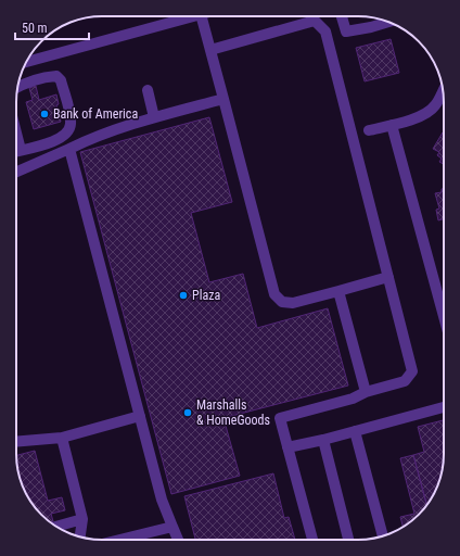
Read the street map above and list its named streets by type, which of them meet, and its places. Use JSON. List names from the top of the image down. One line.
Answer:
{"places":["Bank of America","Plaza","Marshalls & HomeGoods"],"scale_bar":"50 m"}
